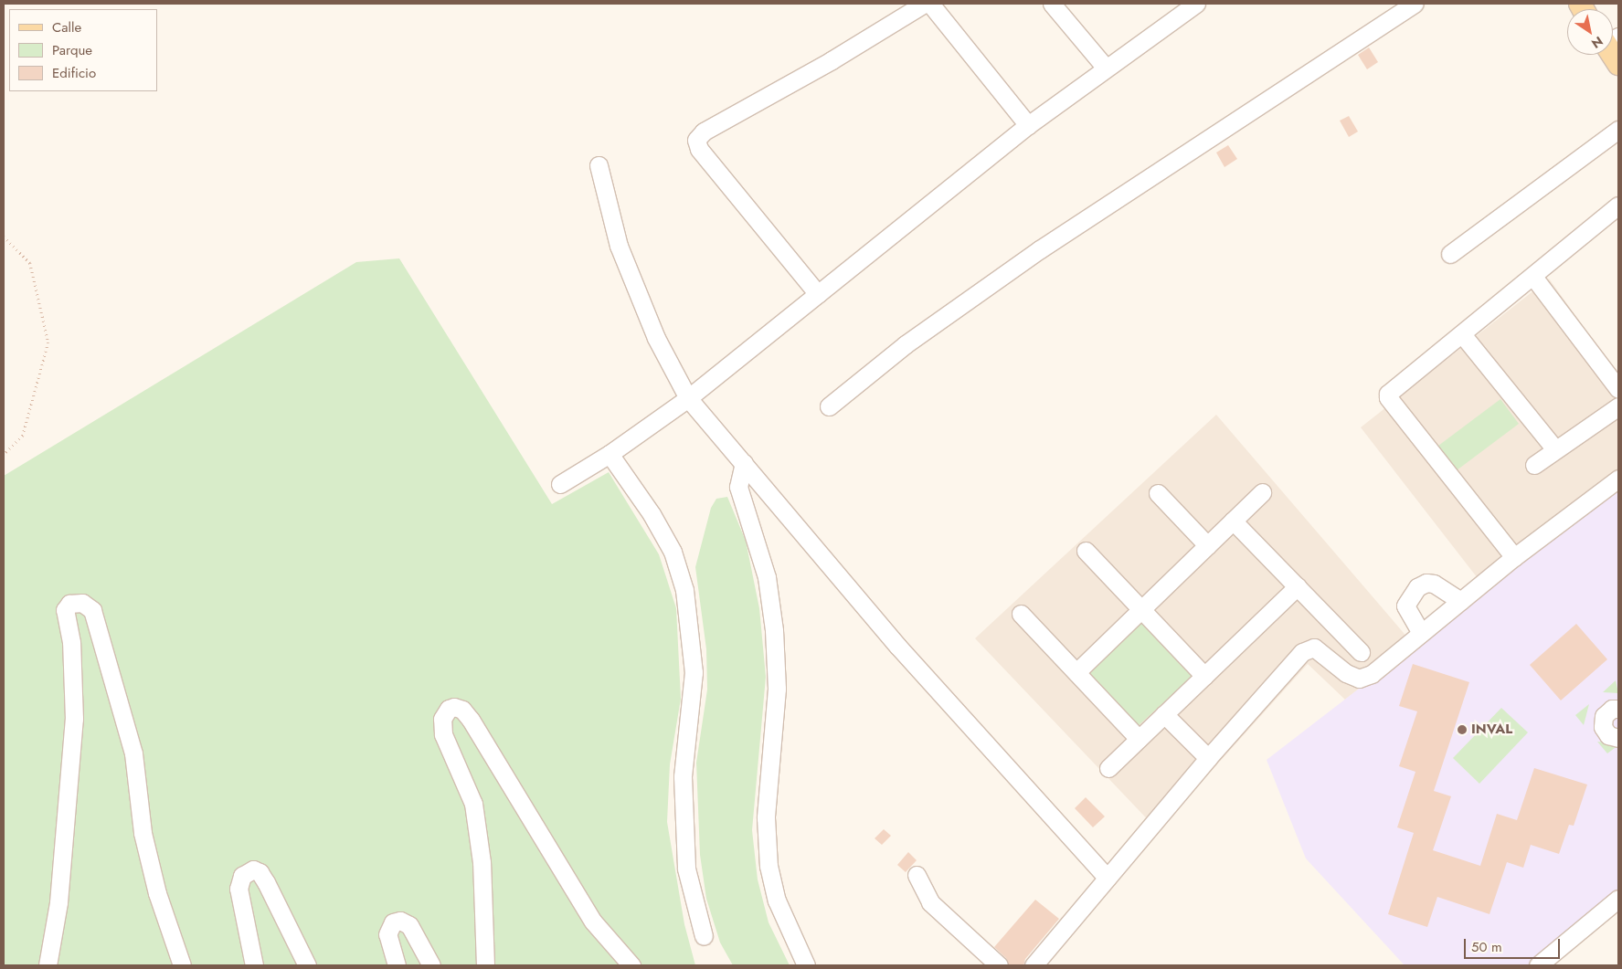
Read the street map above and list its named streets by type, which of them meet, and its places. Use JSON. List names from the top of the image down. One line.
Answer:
{"places":["INVAL"],"legend":["Calle","Parque","Edificio"],"scale_bar":"50 m","north":"bottom right"}
